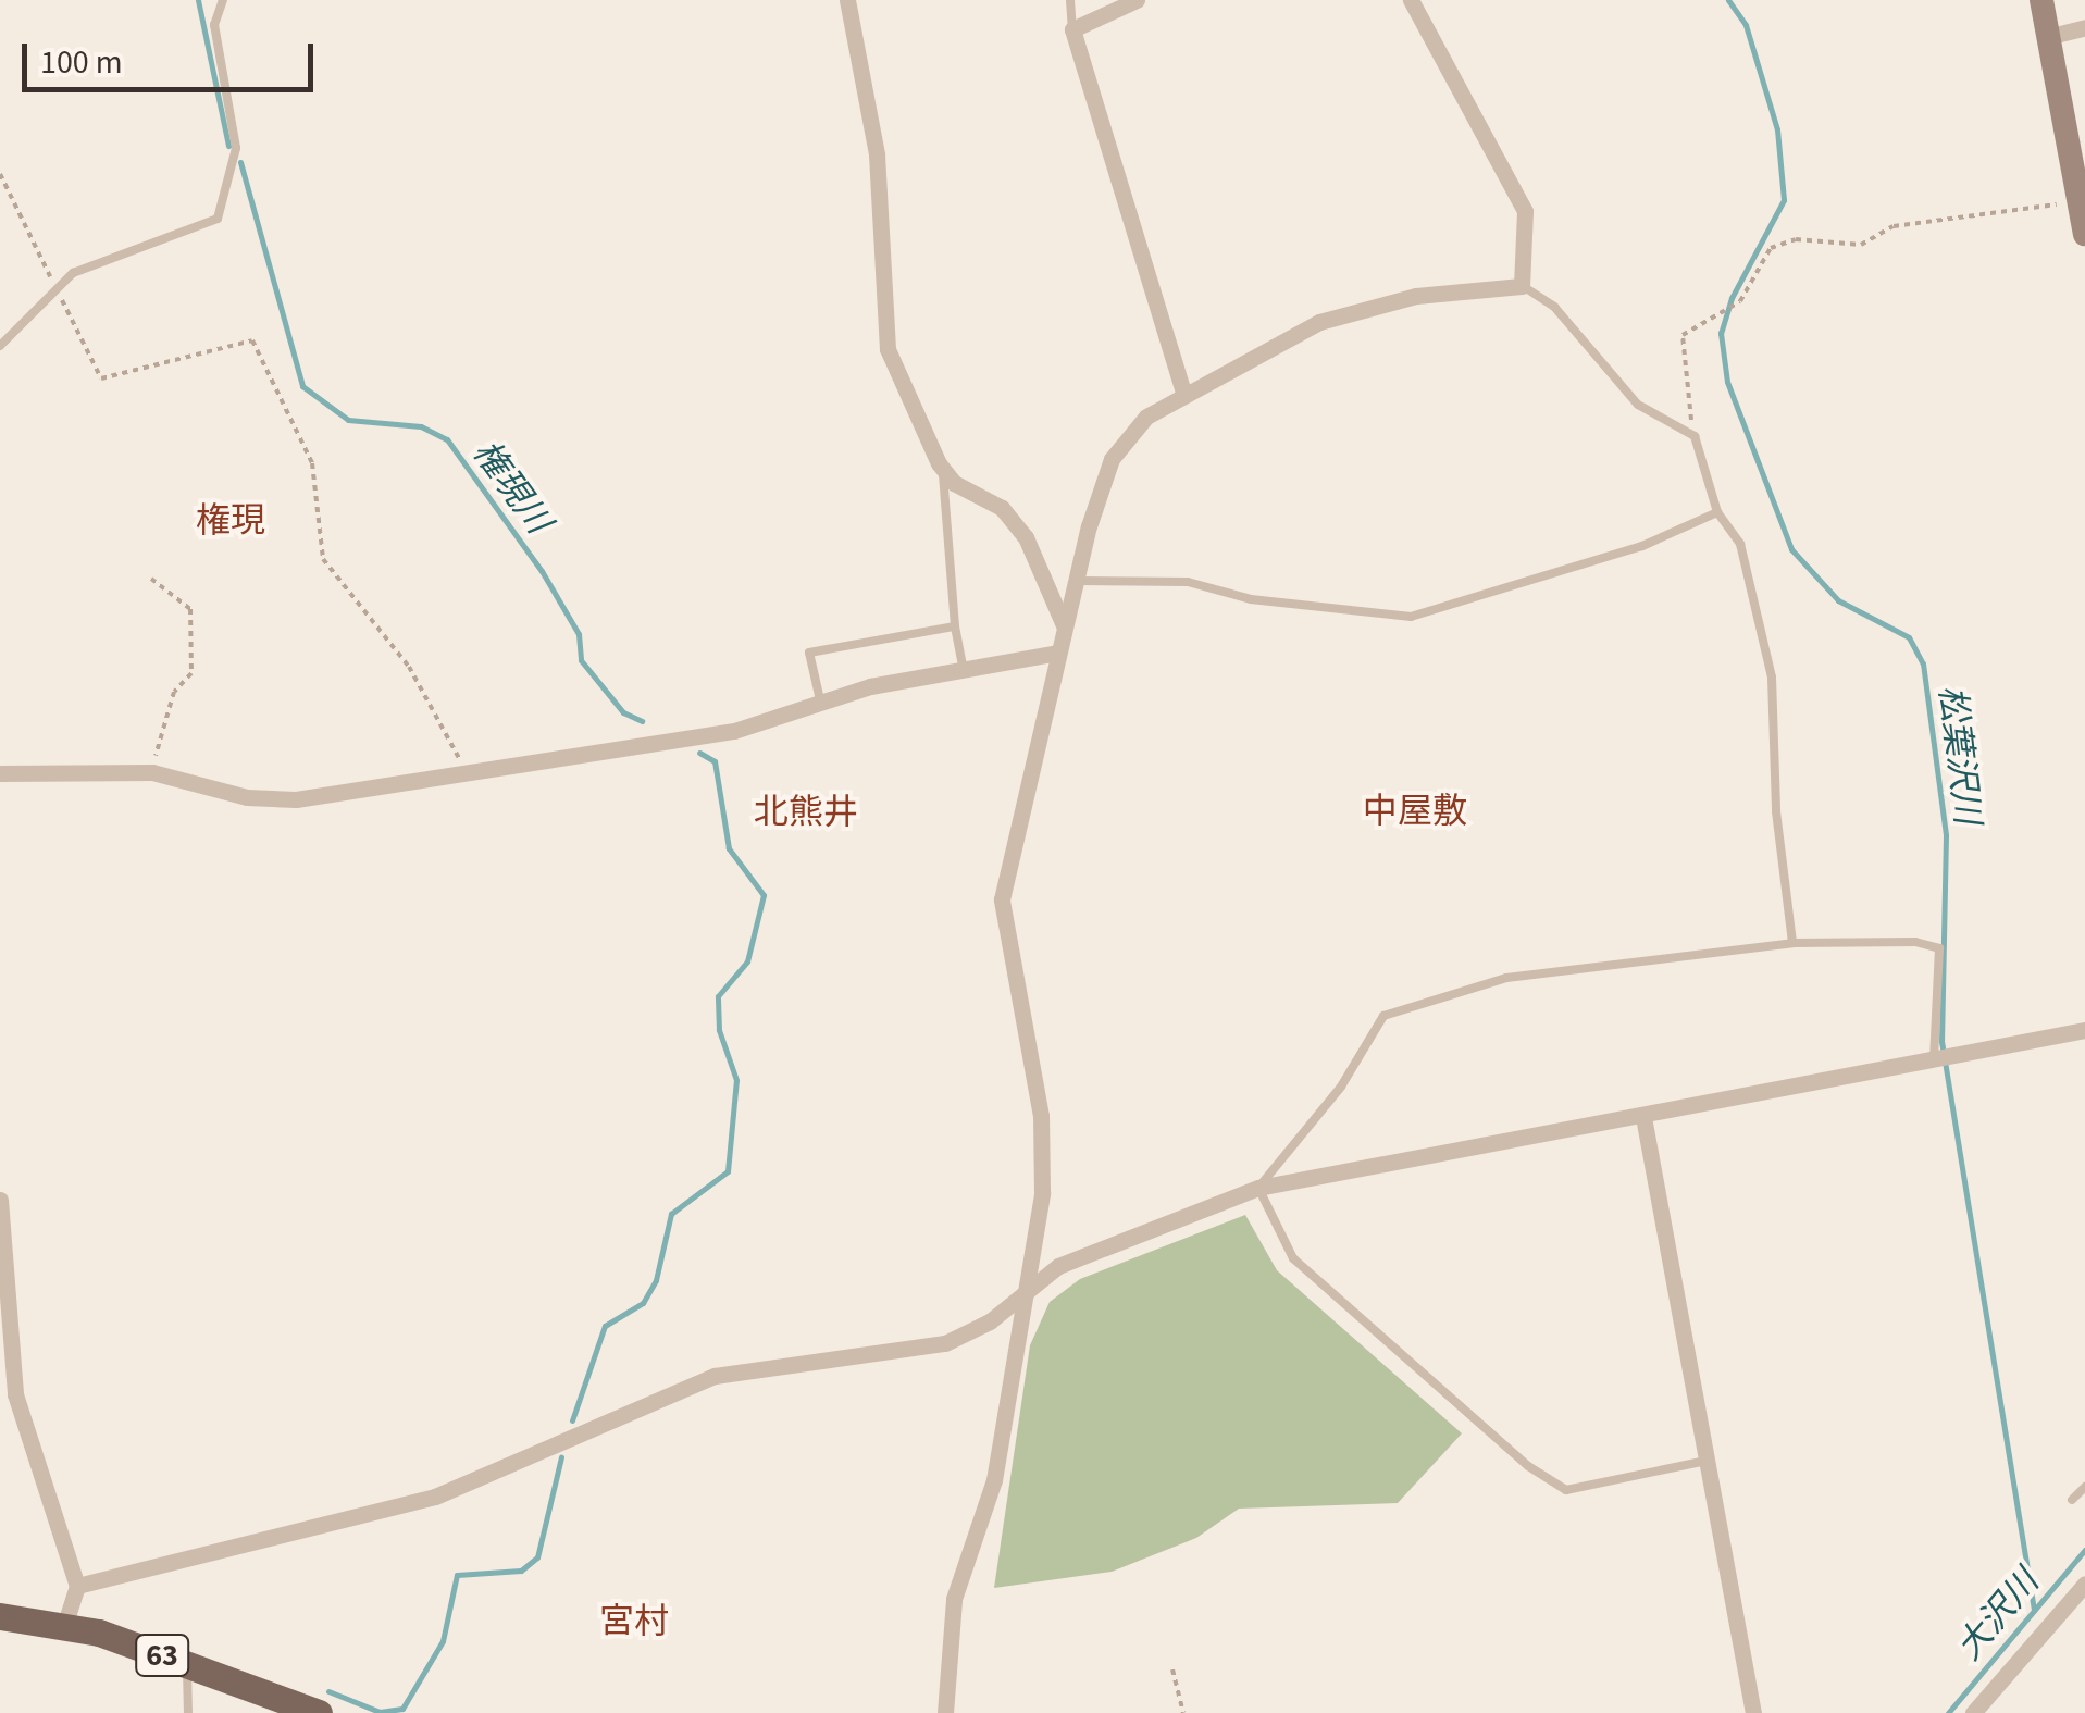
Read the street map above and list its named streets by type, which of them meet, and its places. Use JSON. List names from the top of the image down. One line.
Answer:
{"streets":{"main road":["63"]},"districts":["権現","中屋敷","北熊井","宮村"],"water":["権現川","松葉沢川","大沢川"],"scale_bar":"100 m"}
